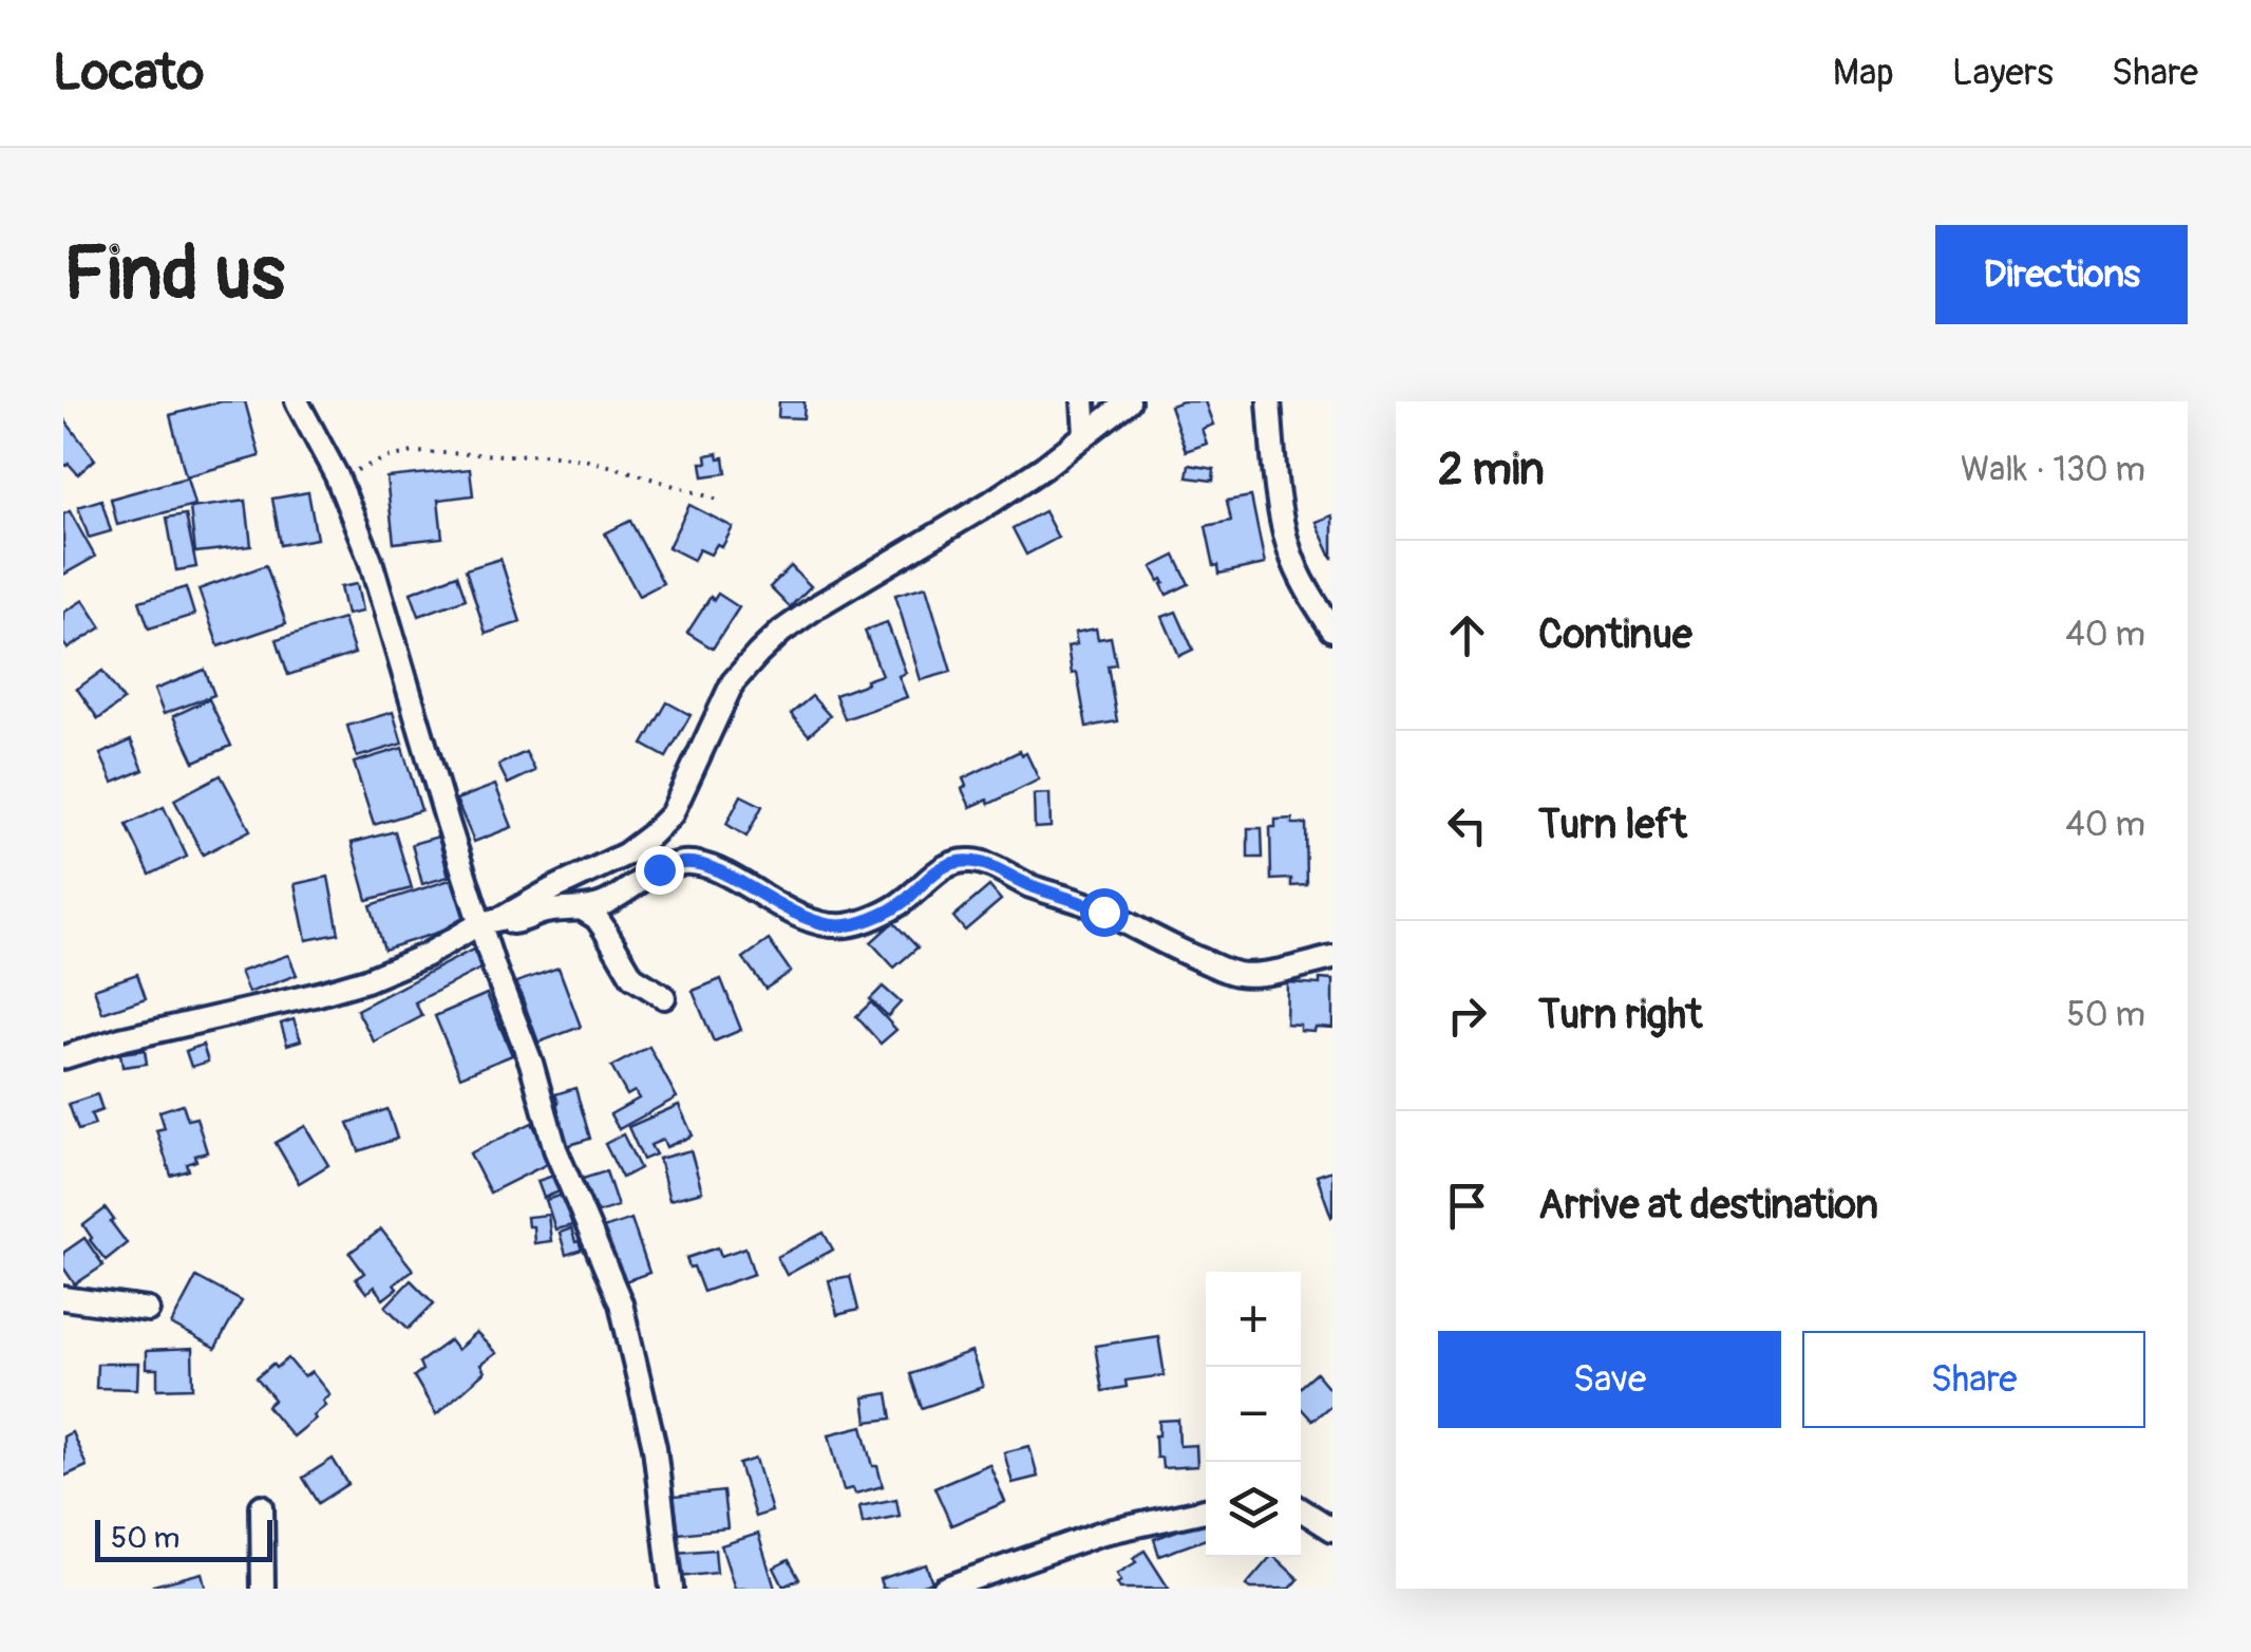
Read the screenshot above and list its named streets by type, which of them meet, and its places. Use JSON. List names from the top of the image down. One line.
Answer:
{"scale_bar":"50 m","page":{"header":"Locato","nav":["Map","Layers","Share"],"buttons":["Directions",["Save","Share"]],"title":"Find us","heading":["2 min","Walk · 130 m"],"list":[["Continue","40 m"],["Turn left","40 m"],["Turn right","50 m"],"Arrive at destination"],"map_buttons":["+","−"],"scale":"50 m"}}
